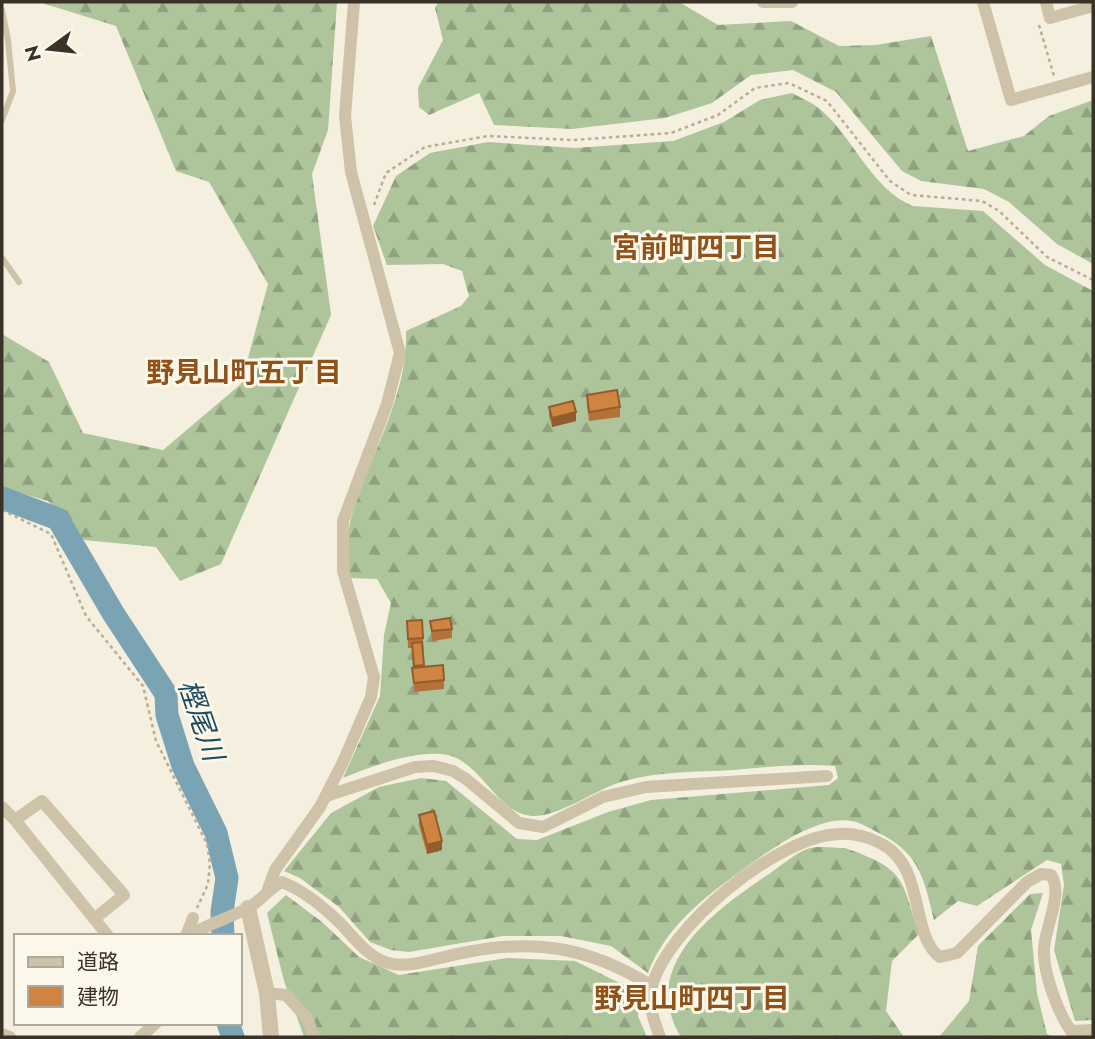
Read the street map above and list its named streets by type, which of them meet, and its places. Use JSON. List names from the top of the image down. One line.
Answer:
{"districts":["宮前町四丁目","野見山町五丁目","野見山町四丁目"],"water":["樫尾川"],"legend":["道路","建物"],"north":"left"}
